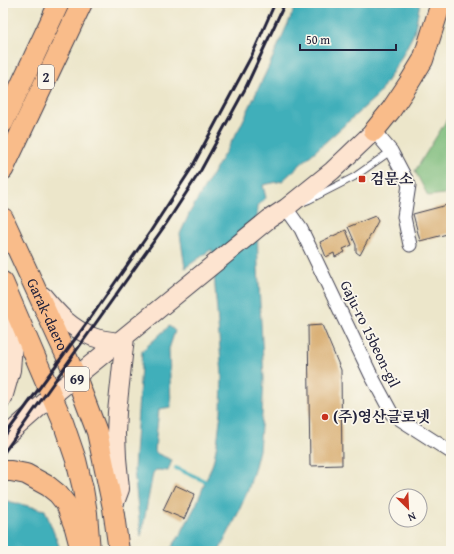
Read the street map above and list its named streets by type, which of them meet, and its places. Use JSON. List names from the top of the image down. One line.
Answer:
{"streets":{"main road":["2","Garak-daero","69"],"street":["Gaju-ro 15beon-gil"]},"places":{"transit":["검문소"],"other":["(주)영산글로넷"]},"scale_bar":"50 m","north":"bottom right"}
